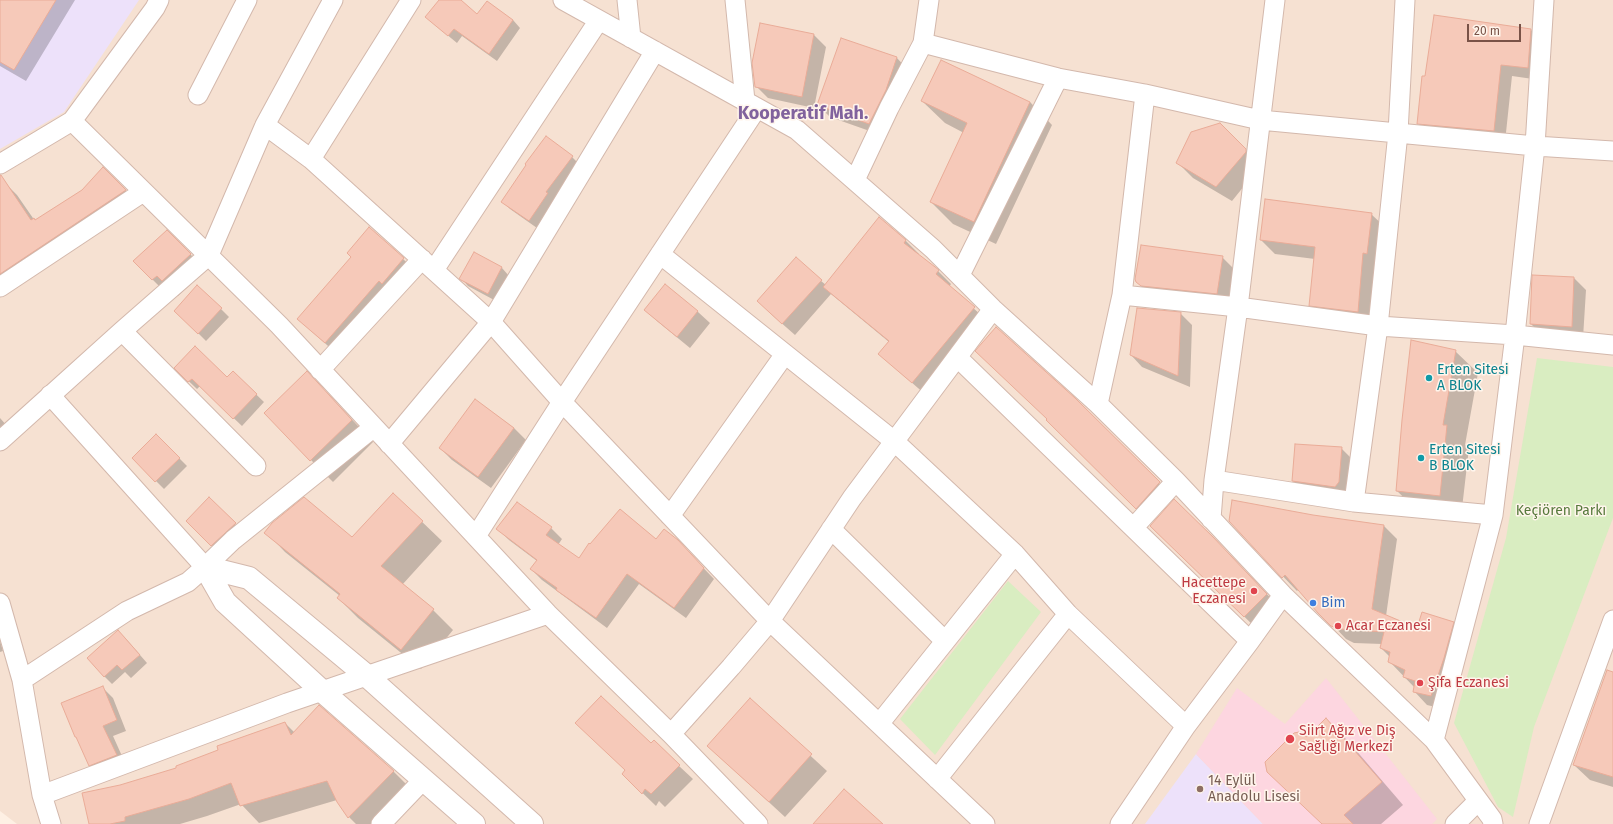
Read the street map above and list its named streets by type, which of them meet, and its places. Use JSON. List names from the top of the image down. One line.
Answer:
{"districts":["Kooperatif Mah."],"parks":["Keçiören Parkı"],"places":["Erten Sitesi A BLOK","Erten Sitesi B BLOK","Hacettepe Eczanesi","Bim","Acar Eczanesi","Şifa Eczanesi","Siirt Ağız ve Diş Sağlığı Merkezi","14 Eylül Anadolu Lisesi"],"scale_bar":"20 m"}
